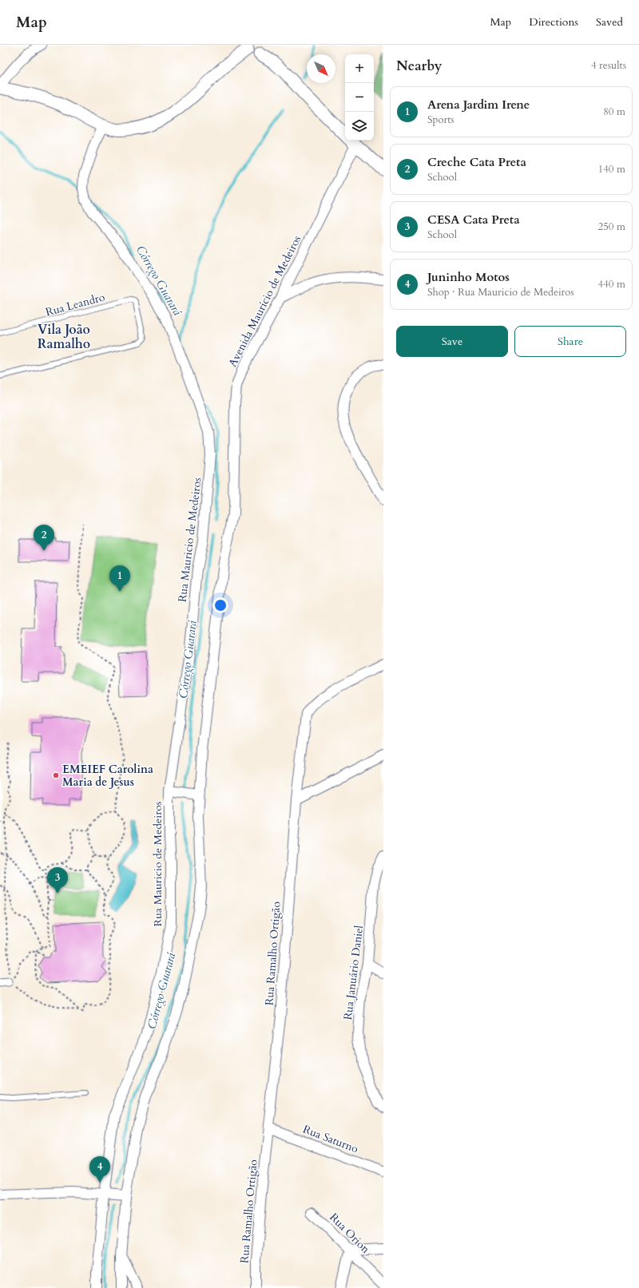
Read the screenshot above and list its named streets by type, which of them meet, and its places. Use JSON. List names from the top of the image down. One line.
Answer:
{"streets":{"street":["Avenida Maurício de Medeiros","Rua Mauricio de Medeiros","Rua Ramalho Ortigão","Rua Januário Daniel","Rua Saturno","Rua Orion"],"lane":["Rua Leandro"]},"crossings":[["Rua Ramalho Ortigão","Rua Saturno"]],"districts":["Vila João Ramalho"],"water":["Córrego Guarará"],"places":["EMEIEF Carolina Maria de Jesus"],"north":"bottom right","page":{"header":"Map","nav":["Map","Directions","Saved"],"heading":["Nearby","4 results"],"map_buttons":["+","−"],"list":[{"mark":"1","name":"Arena Jardim Irene","note":"Sports","value":"80 m"},{"mark":"2","name":"Creche Cata Preta","note":"School","value":"140 m"},{"mark":"3","name":"CESA Cata Preta","note":"School","value":"250 m"},{"mark":"4","name":"Juninho Motos","note":"Shop · Rua Mauricio de Medeiros","value":"440 m"}],"buttons":["Save","Share"],"pins":["2","1","3","4"]}}
